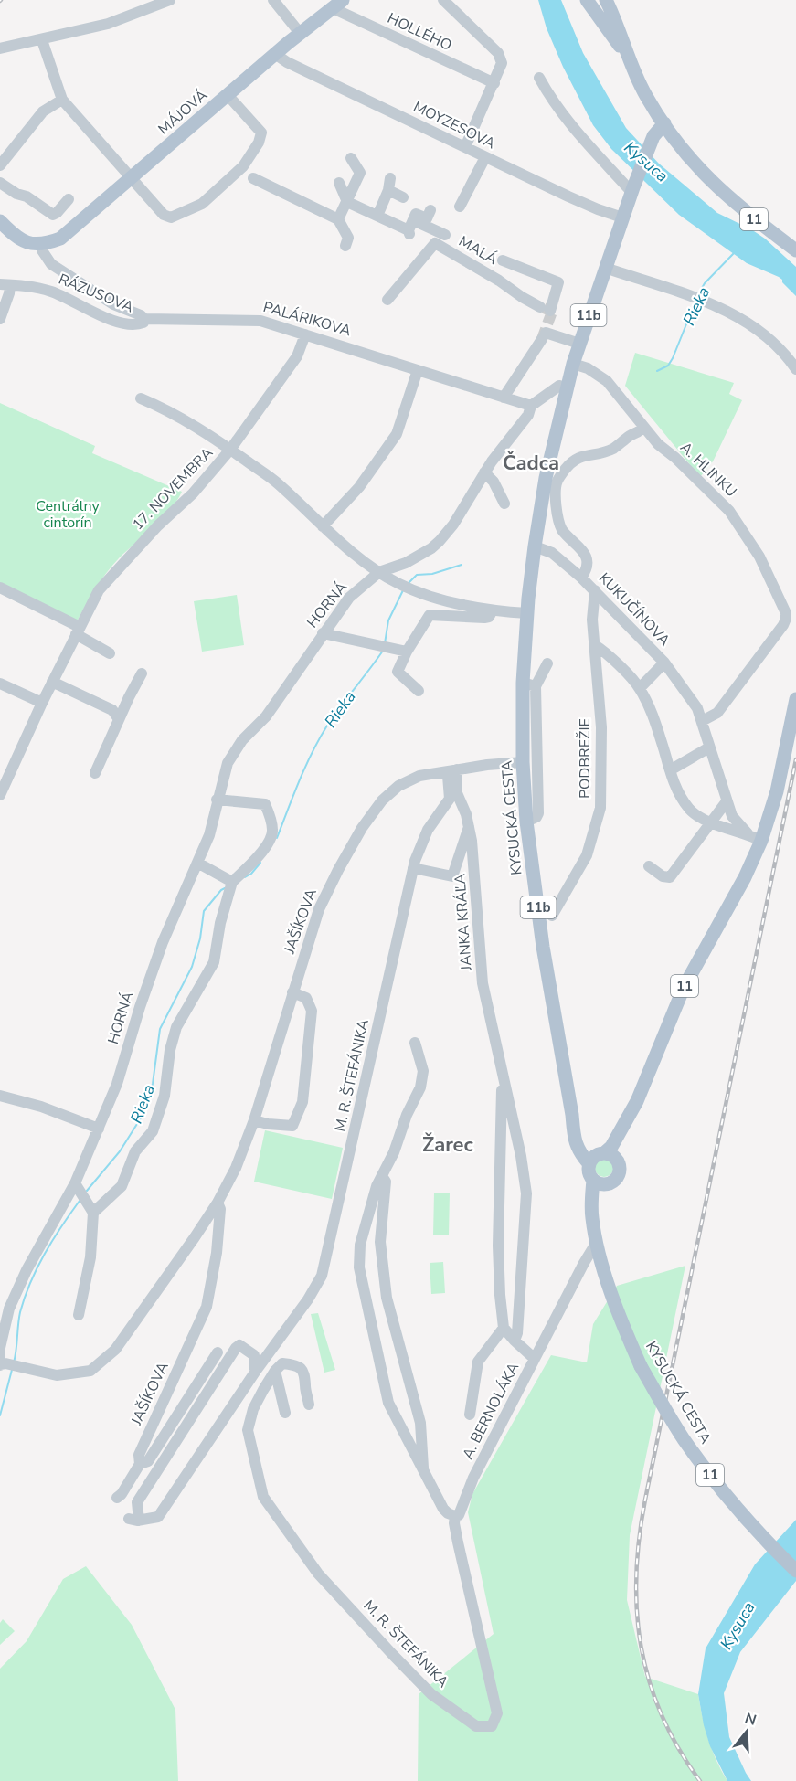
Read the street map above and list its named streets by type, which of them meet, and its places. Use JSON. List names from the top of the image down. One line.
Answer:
{"streets":{"main road":["MÁJOVÁ","11","11b","KYSUCKÁ CESTA"],"street":["HOLLÉHO","MOYZESOVA","MALÁ","RÁZUSOVA","PALÁRIKOVA","A. HLINKU","17. NOVEMBRA","HORNÁ","KUKUČÍNOVA","PODBREŽIE","JAŠÍKOVA","JANKA KRÁĽA","M. R. ŠTEFÁNIKA","A. BERNOLÁKA"]},"crossings":[["HOLLÉHO","MÁJOVÁ"],["MÁJOVÁ","MOYZESOVA"],["MÁJOVÁ","PALÁRIKOVA"],["MOYZESOVA","11b"],["11","11b"],["11","KYSUCKÁ CESTA"],["RÁZUSOVA","PALÁRIKOVA"],["11b","A. HLINKU"],["11b","KUKUČÍNOVA"],["11b","KYSUCKÁ CESTA"],["PALÁRIKOVA","17. NOVEMBRA"],["PALÁRIKOVA","HORNÁ"],["A. HLINKU","KUKUČÍNOVA"],["HORNÁ","JAŠÍKOVA"],["KUKUČÍNOVA","PODBREŽIE"],["KYSUCKÁ CESTA","JAŠÍKOVA"],["KYSUCKÁ CESTA","A. BERNOLÁKA"],["JAŠÍKOVA","JANKA KRÁĽA"],["JAŠÍKOVA","M. R. ŠTEFÁNIKA"],["JANKA KRÁĽA","M. R. ŠTEFÁNIKA"],["M. R. ŠTEFÁNIKA","A. BERNOLÁKA"]],"districts":["Čadca","Žarec"],"water":["Kysuca","Rieka"],"parks":["Centrálny cintorín"],"north":"top"}
